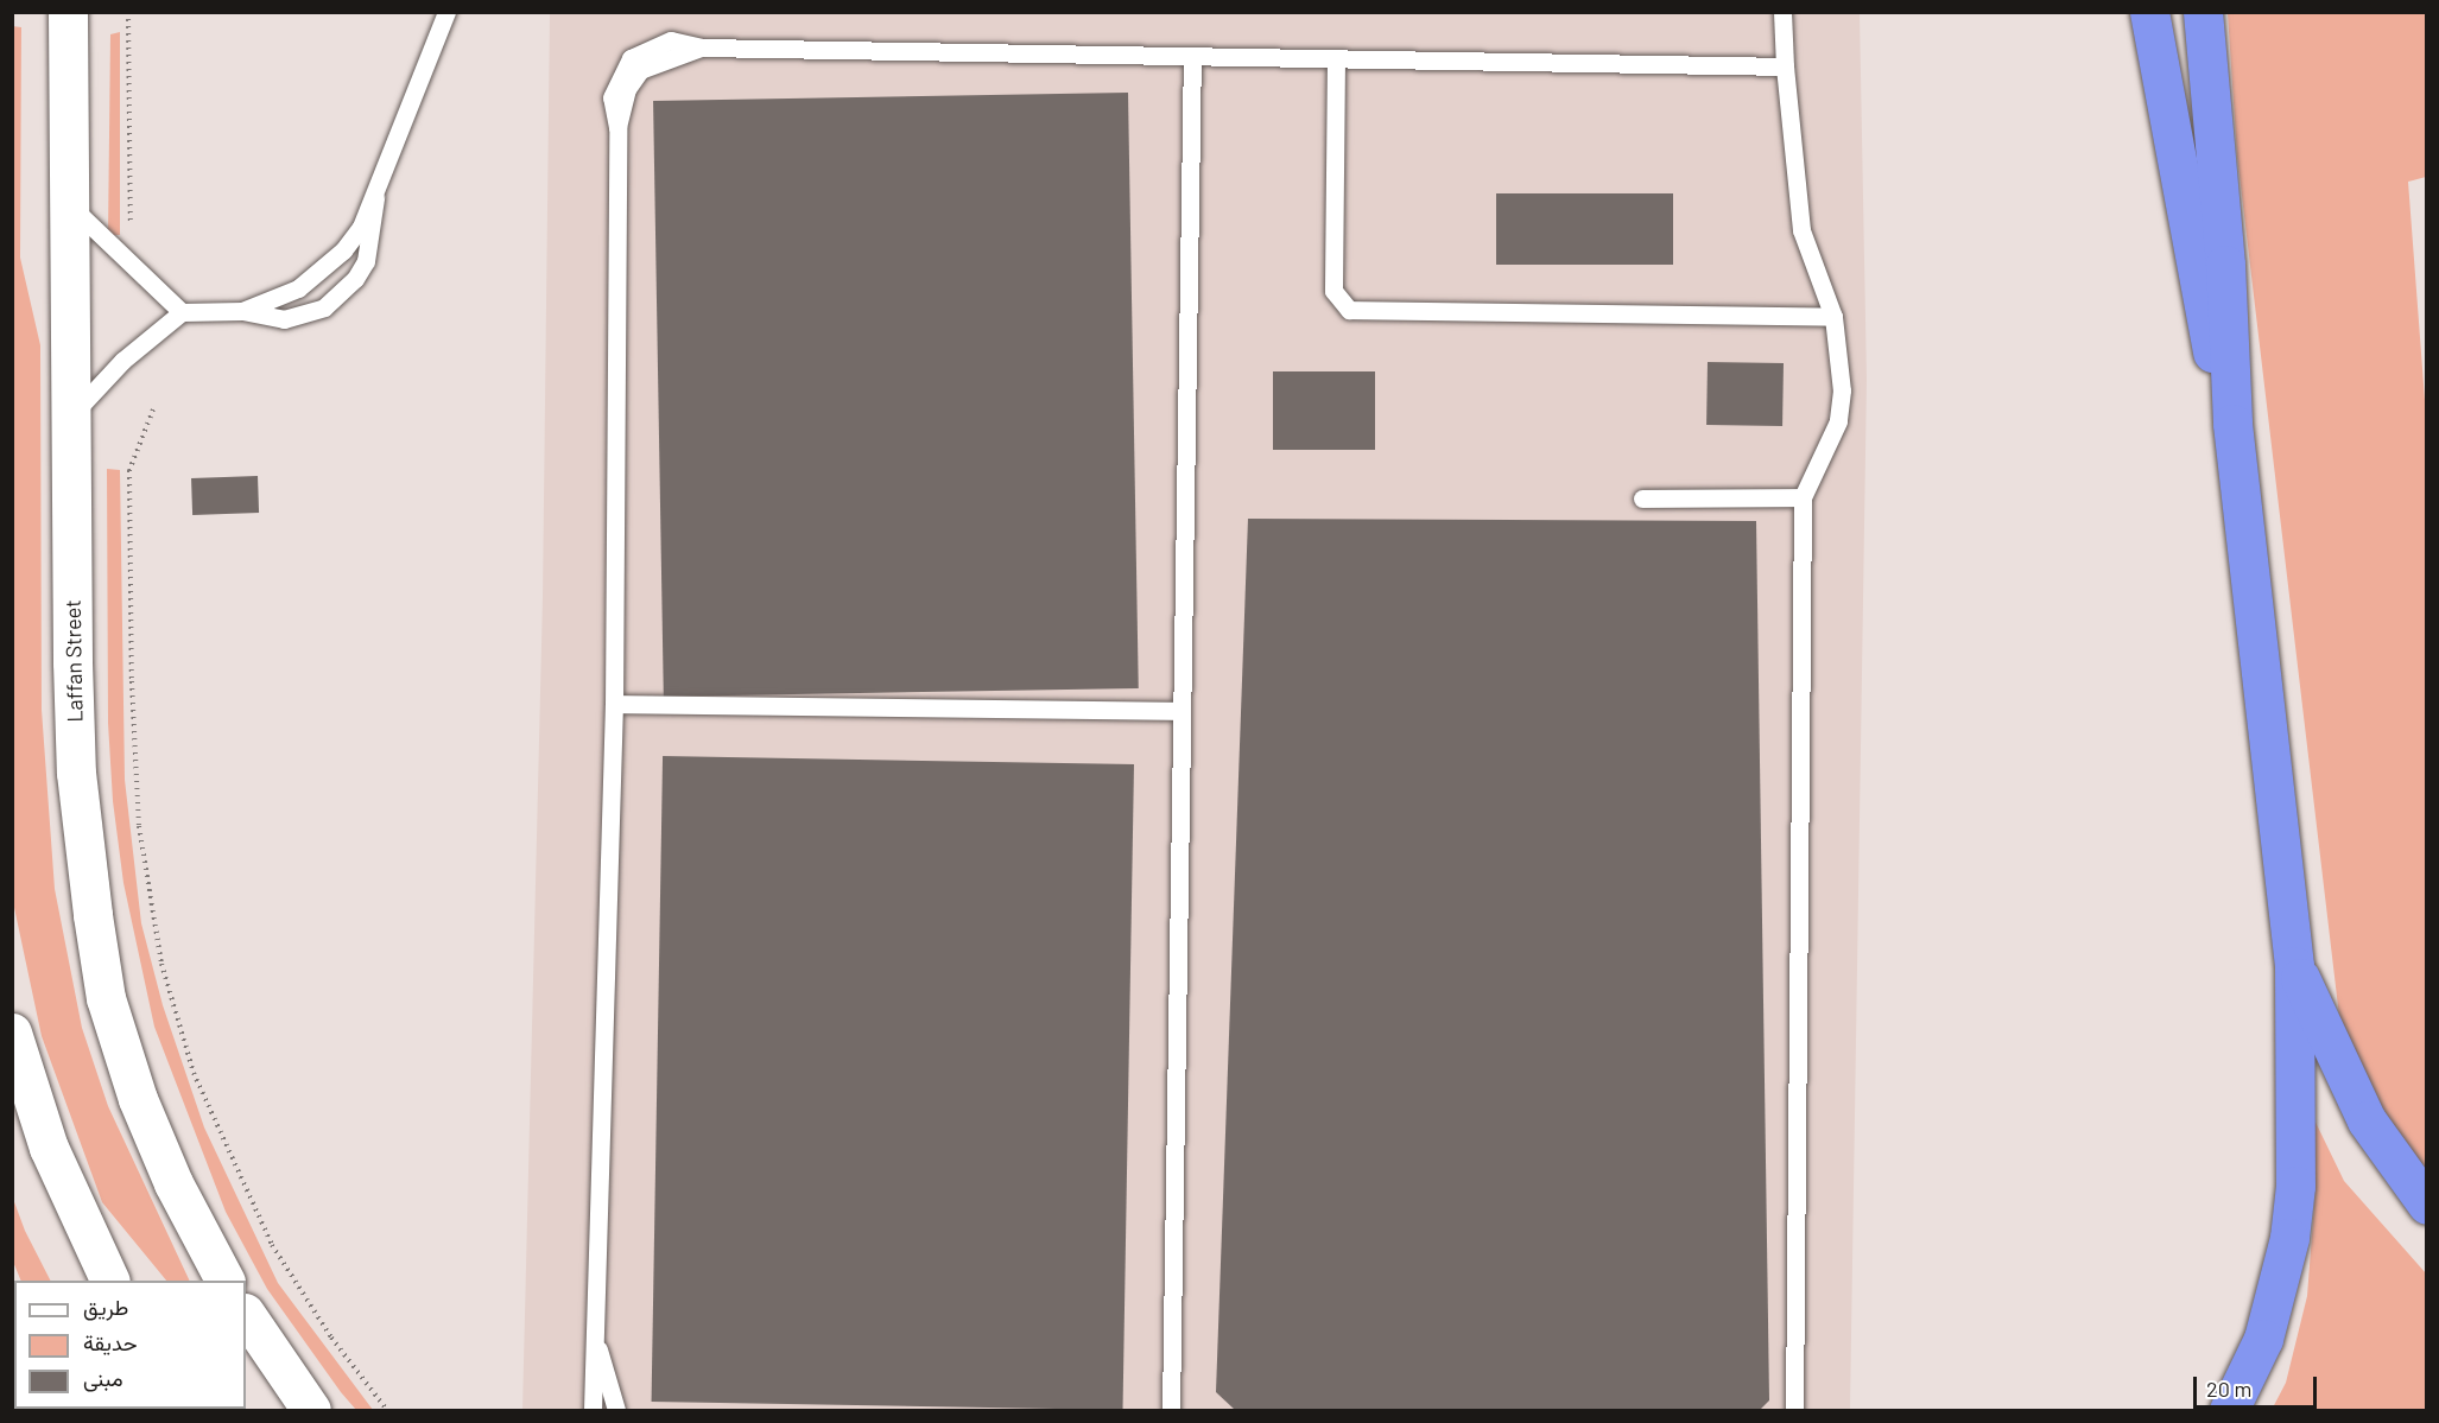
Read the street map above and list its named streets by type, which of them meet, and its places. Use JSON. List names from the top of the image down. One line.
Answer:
{"streets":{"street":["Laffan Street"]},"legend":["طريق","حديقة","مبنى"],"scale_bar":"20 m"}
